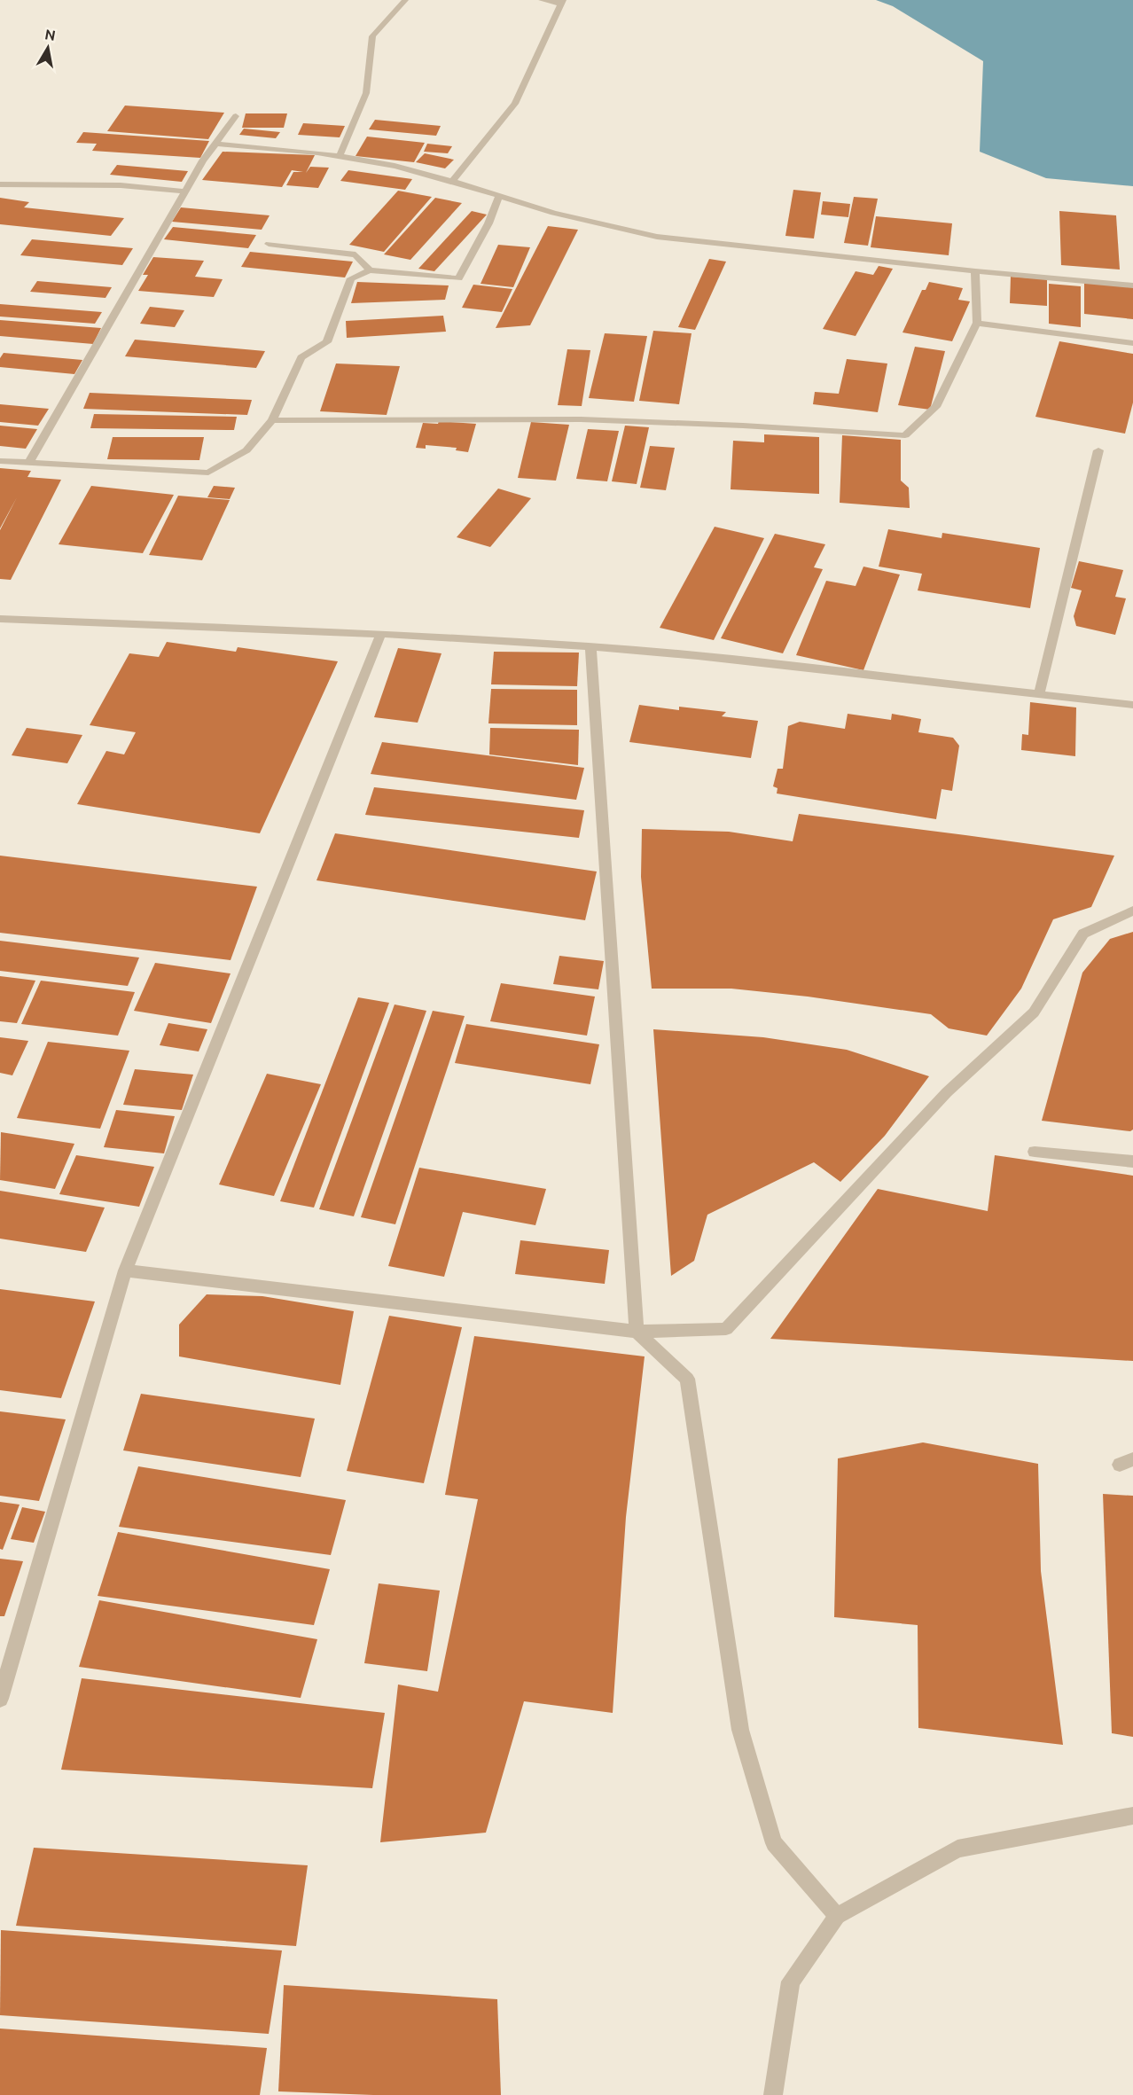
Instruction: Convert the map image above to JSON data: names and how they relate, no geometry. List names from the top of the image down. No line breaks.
{"north":"top"}
